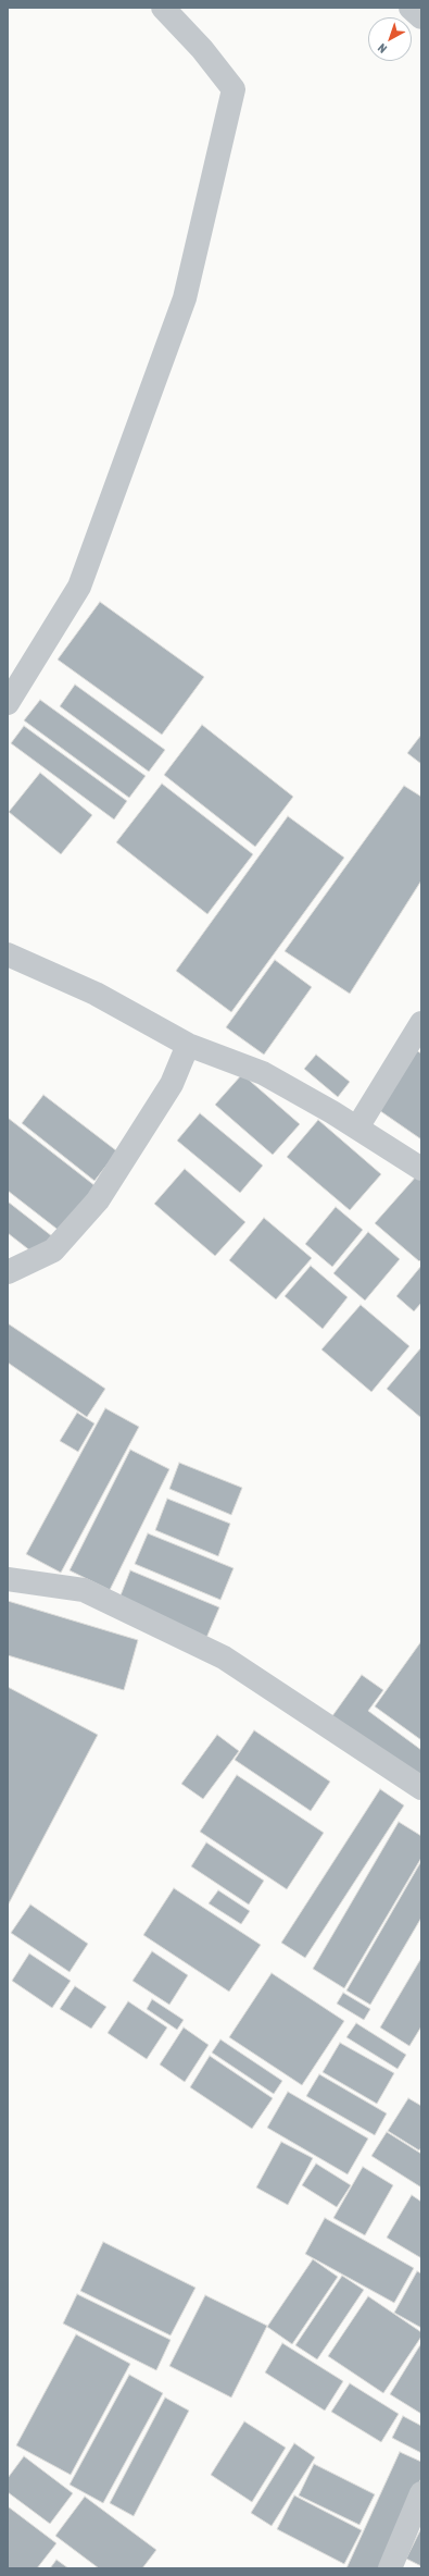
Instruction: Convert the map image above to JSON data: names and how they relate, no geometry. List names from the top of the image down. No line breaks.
{"north":"bottom left"}
